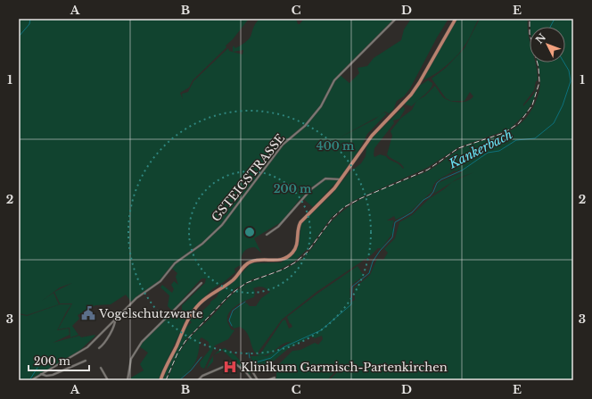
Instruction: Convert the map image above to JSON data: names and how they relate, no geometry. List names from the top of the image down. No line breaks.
{"streets":{"street":["GSTEIGSTRASSE"]},"water":["Kankerbach"],"places":{"public building":["Vogelschutzwarte"],"hospital":["Klinikum Garmisch-Partenkirchen"]},"scale_bar":"200 m","north":"top left","grid":{"columns":["A","B","C","D","E"],"rows":["1","2","3"]},"rings":["400 m","200 m"]}
